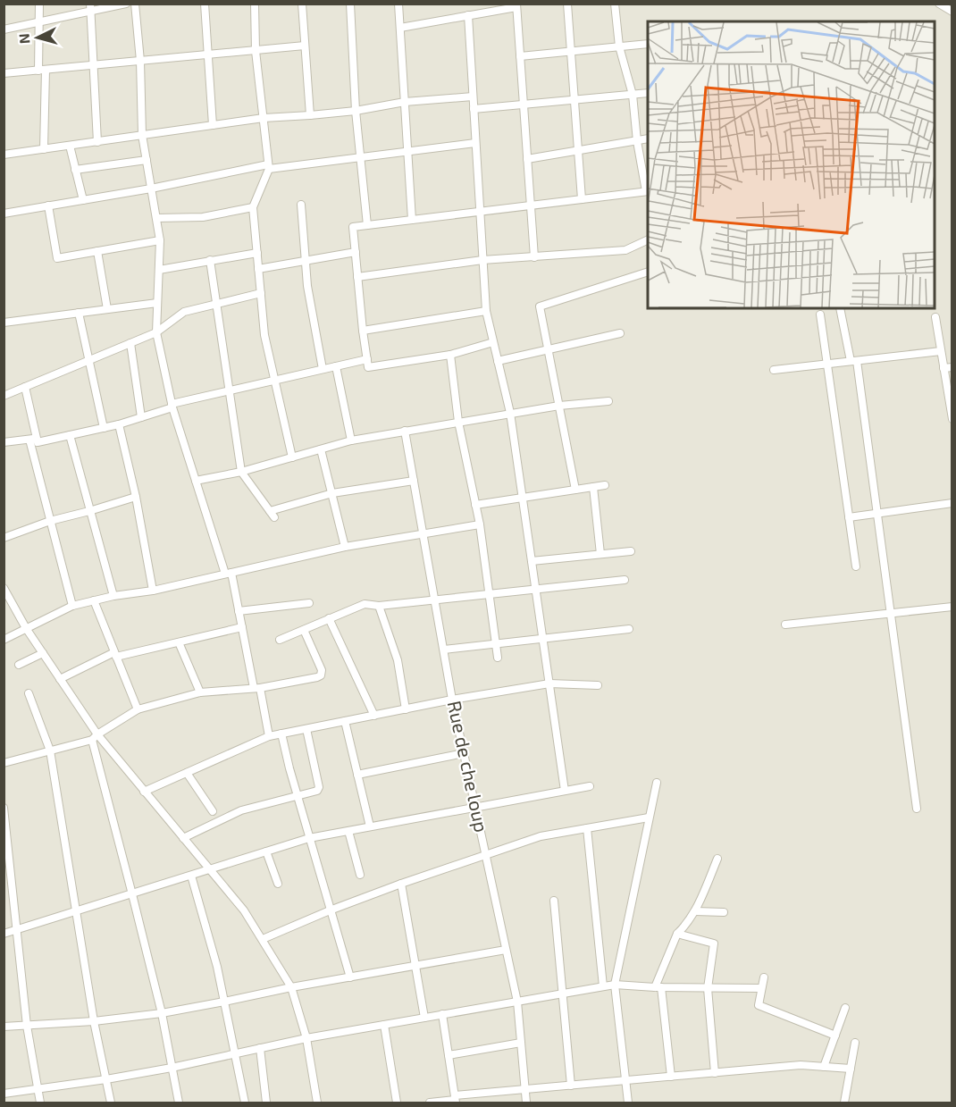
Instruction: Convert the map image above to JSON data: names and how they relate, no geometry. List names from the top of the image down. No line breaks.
{"streets":{"street":["Rue de che loup"]},"north":"left"}
